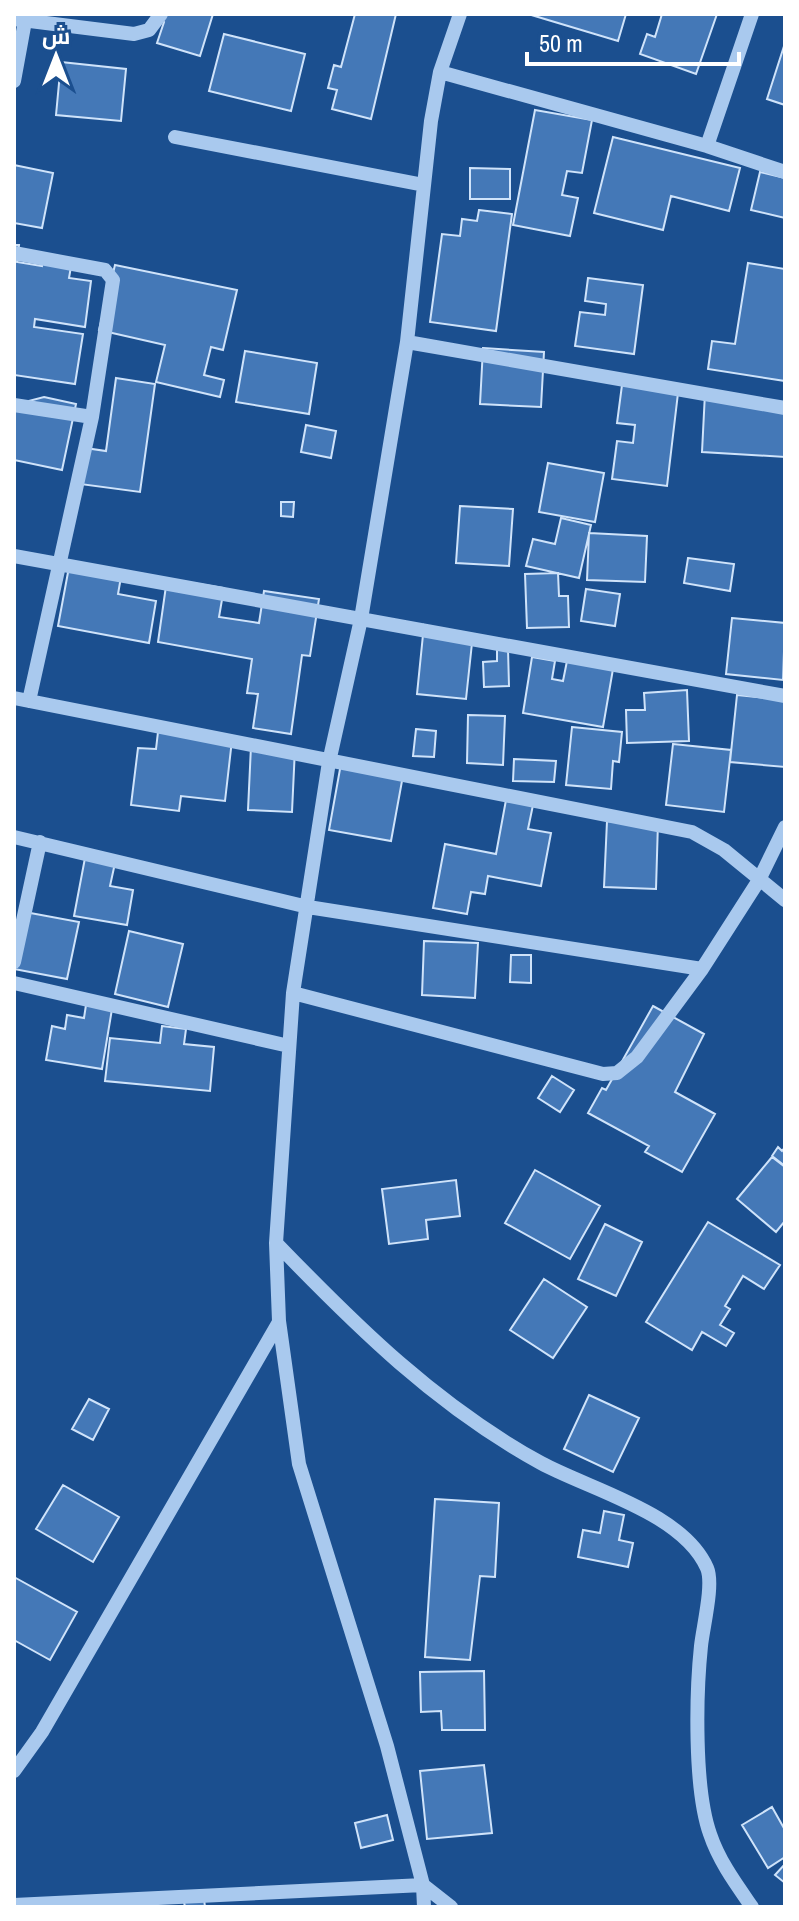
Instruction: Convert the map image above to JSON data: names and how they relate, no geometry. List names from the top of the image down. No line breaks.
{"scale_bar":"50 m","north":"top"}
